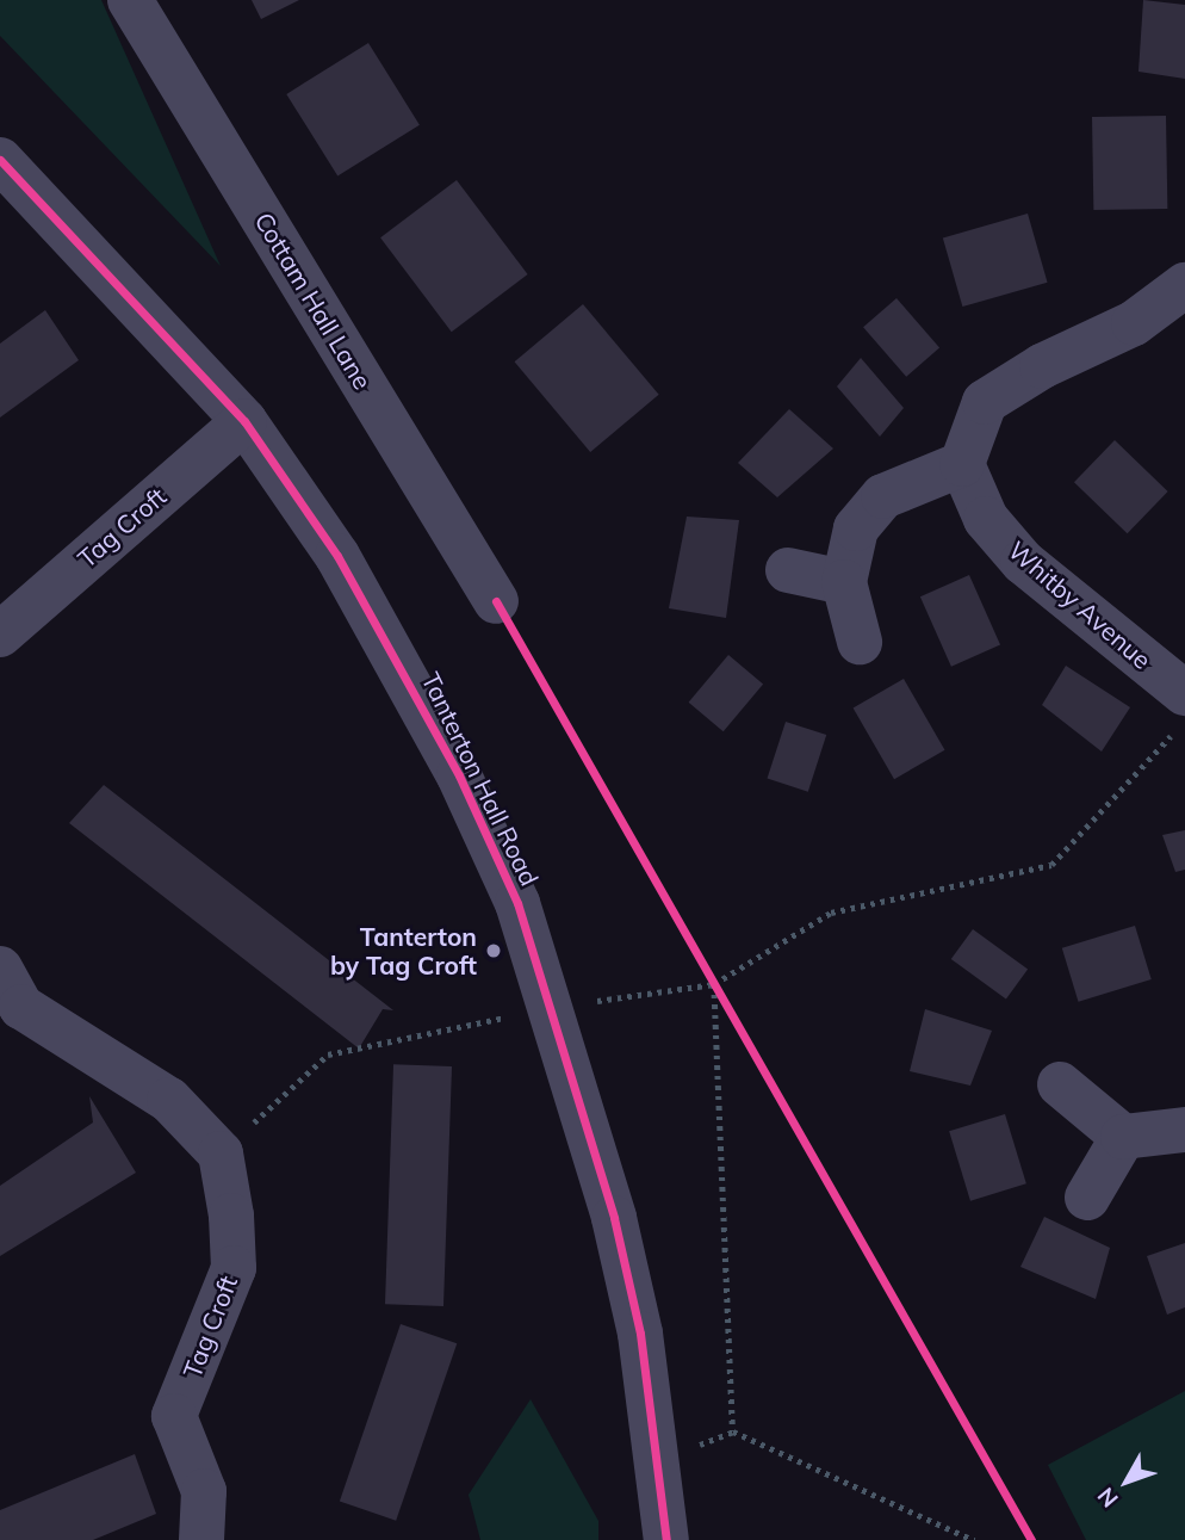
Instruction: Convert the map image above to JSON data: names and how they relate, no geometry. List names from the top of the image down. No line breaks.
{"streets":{"street":["Cottam Hall Lane","Tag Croft","Whitby Avenue","Tanterton Hall Road"]},"crossings":[["Tag Croft","Tanterton Hall Road"]],"places":["Tanterton by Tag Croft"],"north":"bottom left"}
